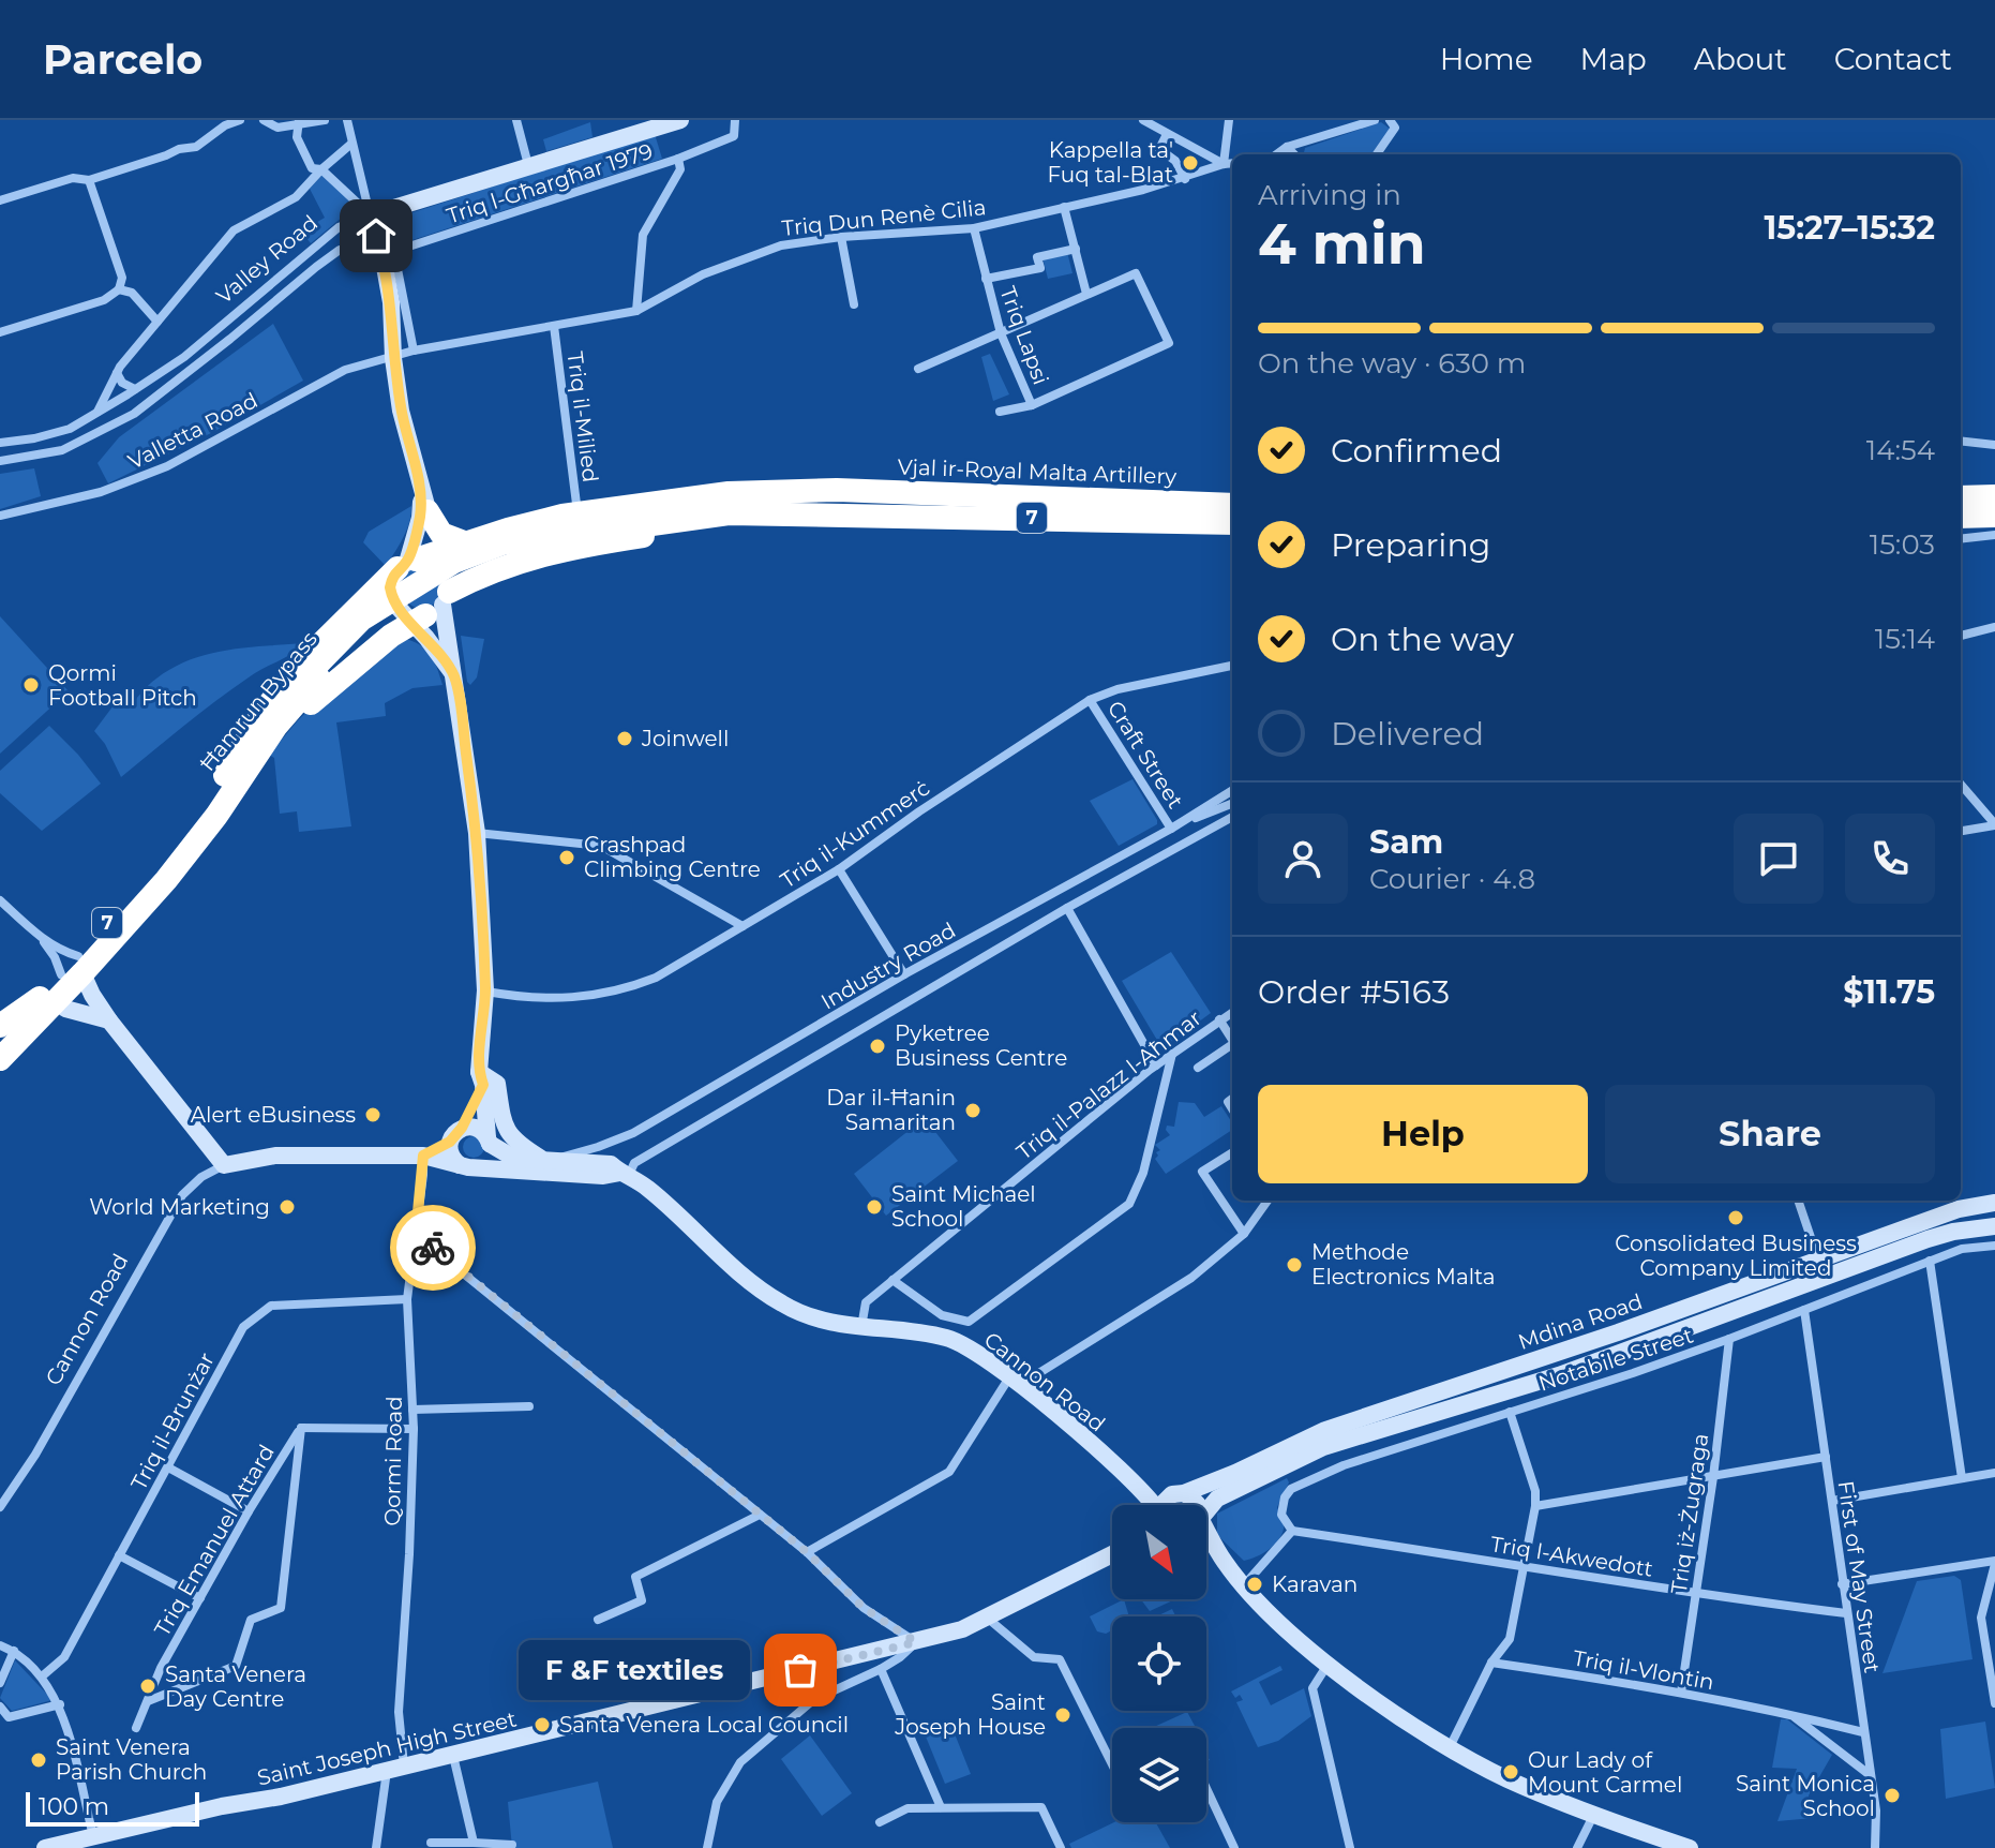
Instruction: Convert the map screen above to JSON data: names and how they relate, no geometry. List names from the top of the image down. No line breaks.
{"streets":{"highway":["Vjal ir-Royal Malta Artillery","7","Ħamrun Bypass"],"main road":["Valley Road","Cannon Road","Mdina Road","Saint Joseph High Street"],"street":["Triq l-Għargħar 1979","Triq Dun Renè Cilia","Triq Lapsi","Triq il-Milied","Valletta Road","Craft Street","Triq il-Kummerċ","Industry Road","Triq il-Palazz l-Aħmar","Notabile Street","Triq il-Brunżar","Qormi Road","Triq iż-Żugraga","Triq Emanuel Attard","Triq l-Akwedott","First of May Street","Triq il-Vlontin"]},"crossings":[["Triq Dun Renè Cilia","Triq Lapsi"],["Triq Dun Renè Cilia","Triq il-Milied"],["Triq Dun Renè Cilia","Valletta Road"],["Vjal ir-Royal Malta Artillery","Ħamrun Bypass"],["7","Ħamrun Bypass"],["Craft Street","Triq il-Kummerċ"],["Craft Street","Industry Road"],["Industry Road","Cannon Road"],["Triq il-Palazz l-Aħmar","Cannon Road"],["Cannon Road","Mdina Road"],["Cannon Road","Qormi Road"],["Notabile Street","Triq iż-Żugraga"],["Notabile Street","Triq l-Akwedott"],["Notabile Street","First of May Street"],["Triq il-Brunżar","Qormi Road"],["Qormi Road","Saint Joseph High Street"],["Triq iż-Żugraga","Triq l-Akwedott"],["Triq iż-Żugraga","Triq il-Vlontin"],["Triq l-Akwedott","First of May Street"],["First of May Street","Triq il-Vlontin"]],"places":["Kappella ta' Fuq tal-Blat","Qormi Football Pitch","Joinwell","Crashpad Climbing Centre","Pyketree Business Centre","Dar il-Ħanin Samaritan","Alert eBusiness","World Marketing","Saint Michael School","Consolidated Business Company Limited","Methode Electronics Malta","Karavan","F &F textiles","Santa Venera Day Centre","Saint Joseph House","Santa Venera Local Council","Saint Venera Parish Church","Our Lady of Mount Carmel","Saint Monica School"],"scale_bar":"100 m","north":"bottom right","page":{"header":"Parcelo","nav":["Home","Map","About","Contact"],"heading":["4 min","Arriving in","15:27–15:32"],"panel":["Sam","Courier · 4.8","Order #5163","$11.75"],"bar":"On the way · 630 m","list":[["Confirmed","14:54"],["Preparing","15:03"],["On the way","15:14"],"Delivered"],"buttons":["Help","Share"],"bubble":"F &F textiles","scale":"100 m"}}
